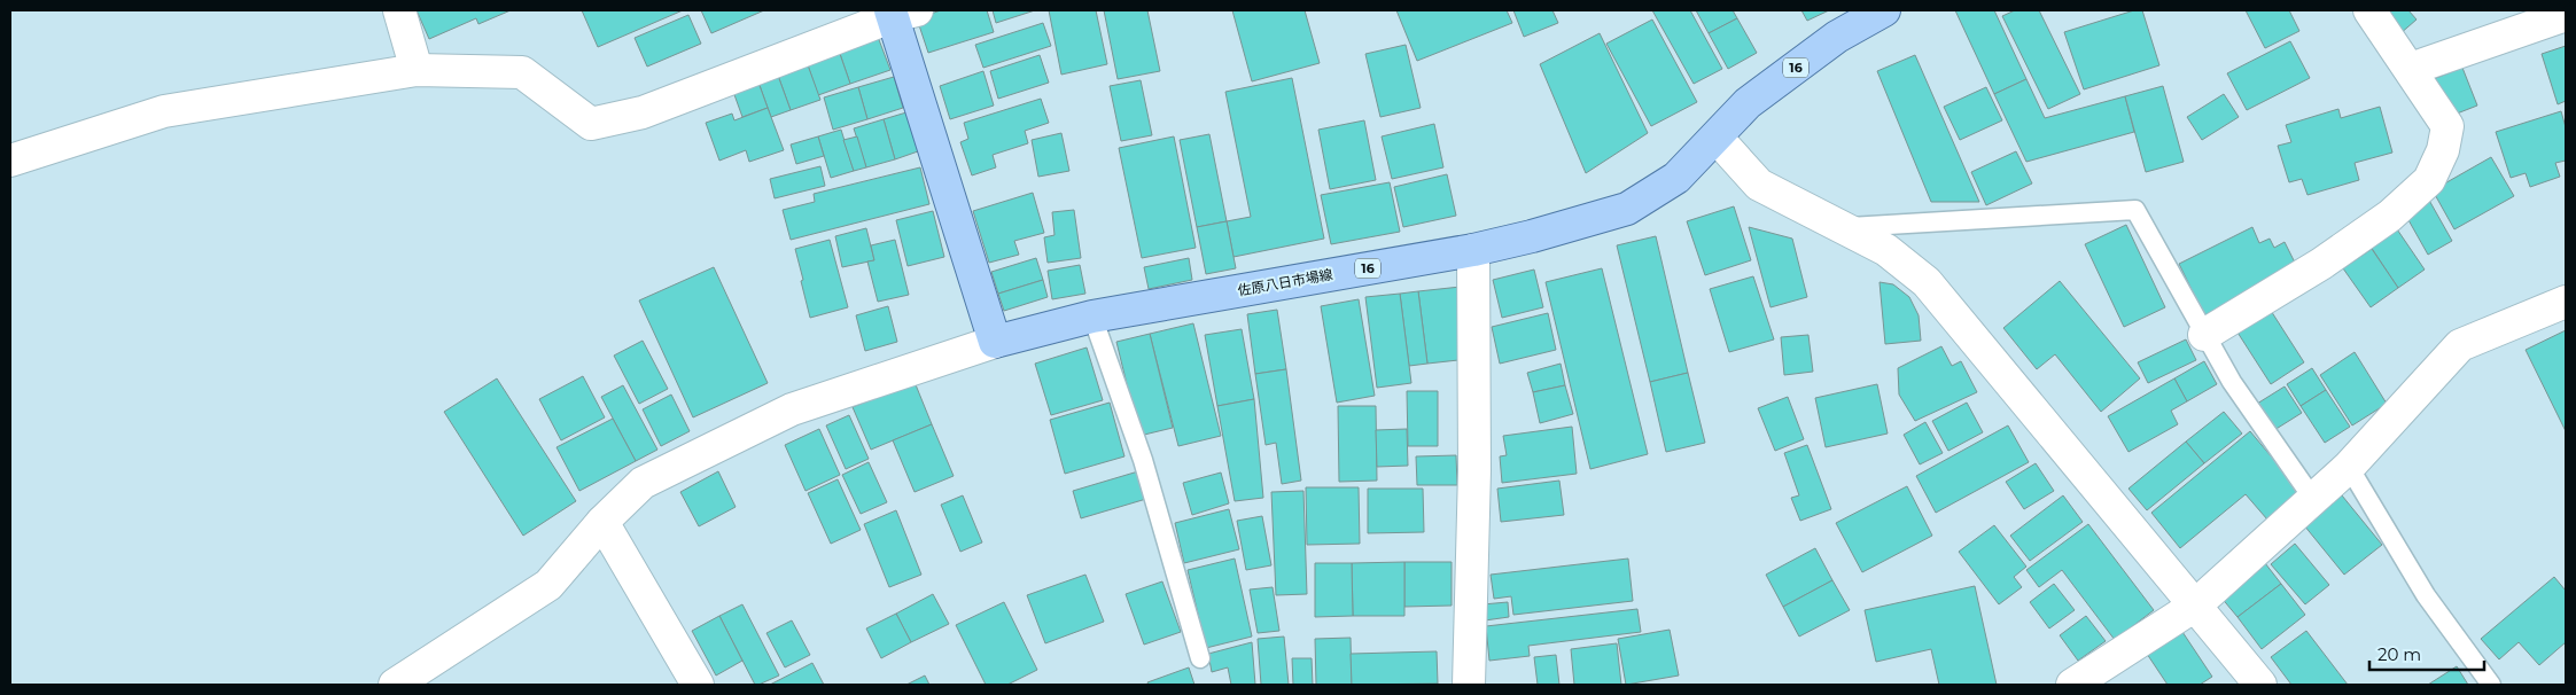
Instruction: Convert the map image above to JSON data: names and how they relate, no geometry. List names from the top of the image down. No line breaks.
{"streets":{"main road":["16","佐原八日市場線"]},"scale_bar":"20 m"}
